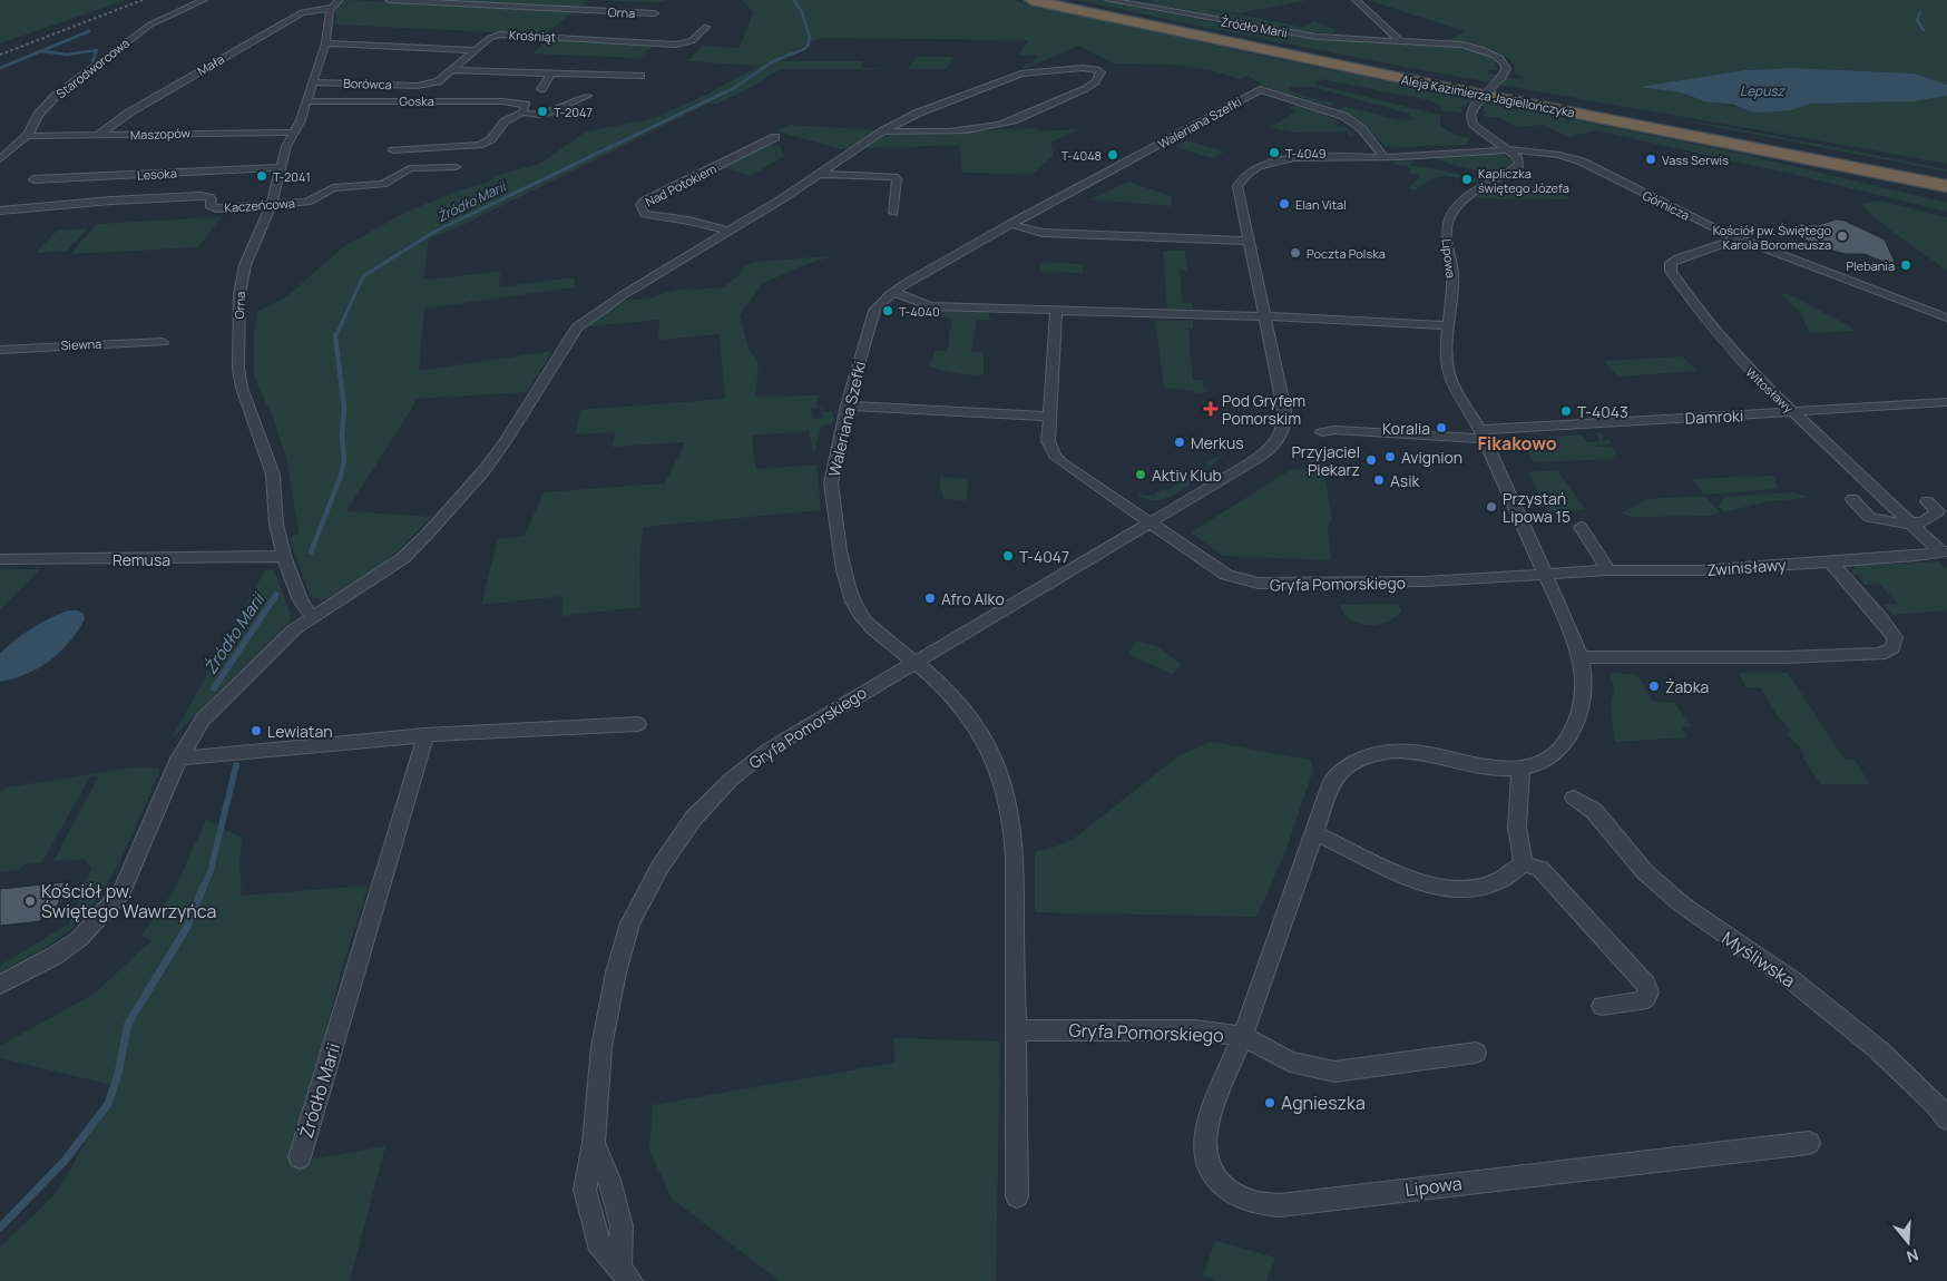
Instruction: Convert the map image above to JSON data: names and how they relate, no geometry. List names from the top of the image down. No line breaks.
{"streets":{"highway":["Aleja Kazimierza Jagiellończyka"],"street":["Orna","Źródło Marii","Krośniąt","Mała","Starodworcowa","Borówca","Goska","Waleriana Szefki","Maszopów","Lesoka","Nad Potokiem","Kaczeńcowa","Górnicza","Lipowa","Siewna","Witosławy","Damroki","Remusa","Zwinisławy","Gryfa Pomorskiego","Myśliwska"]},"crossings":[["Orna","Mała"],["Orna","Borówca"],["Orna","Goska"],["Orna","Maszopów"],["Orna","Lesoka"],["Orna","Kaczeńcowa"],["Orna","Remusa"],["Krośniąt","Borówca"],["Mała","Maszopów"],["Starodworcowa","Maszopów"],["Waleriana Szefki","Gryfa Pomorskiego"],["Górnicza","Lipowa"],["Górnicza","Witosławy"],["Górnicza","Gryfa Pomorskiego"],["Lipowa","Damroki"],["Lipowa","Zwinisławy"],["Lipowa","Gryfa Pomorskiego"],["Witosławy","Damroki"],["Witosławy","Zwinisławy"],["Zwinisławy","Gryfa Pomorskiego"]],"districts":["Fikakowo"],"water":["Lepusz","Źródło Marii"],"places":{"other":["T-2047","T-4049","T-4048","Vass Serwis","T-2041","Kapliczka świętego Józefa","Elan Vital","Kościół pw. Świętego Karola Boromeusza","Poczta Polska","Plebania","T-4040","T-4043","Koralia","Merkus","Avignion","Przyjaciel Piekarz","Aktiv Klub","Asik","Przystań Lipowa 15","T-4047","Afro Alko","Żabka","Lewiatan","Kościół pw. Świętego Wawrzyńca","Agnieszka"],"health":["Pod Gryfem Pomorskim"]},"north":"bottom"}
